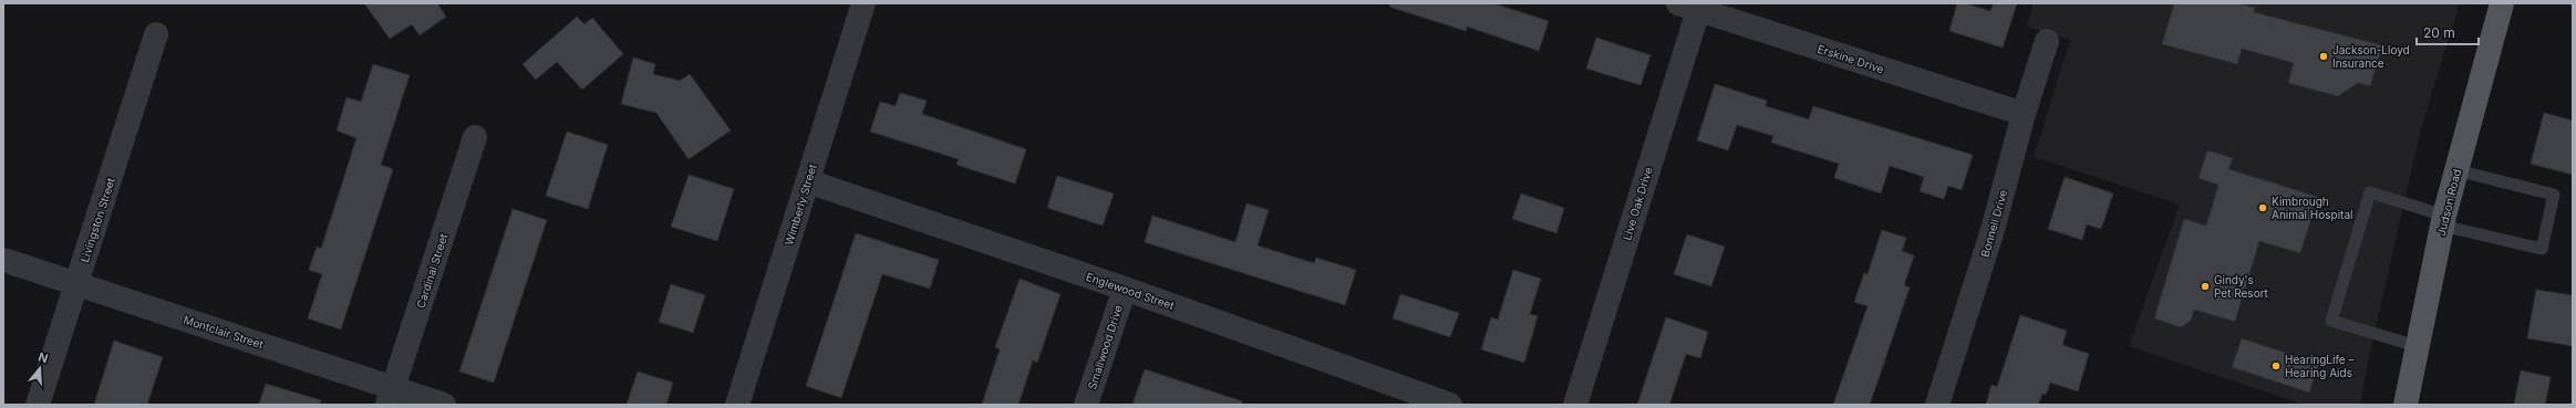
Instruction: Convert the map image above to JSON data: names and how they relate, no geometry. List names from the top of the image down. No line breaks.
{"streets":{"main road":["Judson Road"],"street":["Erskine Drive","Live Oak Drive","Wimberly Street","Livingston Street","Bonnell Drive","Cardinal Street","Englewood Street","Montclair Street","Smallwood Drive"]},"crossings":[["Erskine Drive","Live Oak Drive"],["Erskine Drive","Bonnell Drive"],["Wimberly Street","Englewood Street"],["Livingston Street","Montclair Street"],["Cardinal Street","Montclair Street"],["Englewood Street","Smallwood Drive"]],"places":["Jackson-Lloyd Insurance","Kimbrough Animal Hospital","Gindy's Pet Resort","HearingLife – Hearing Aids"],"scale_bar":"20 m","north":"top"}
